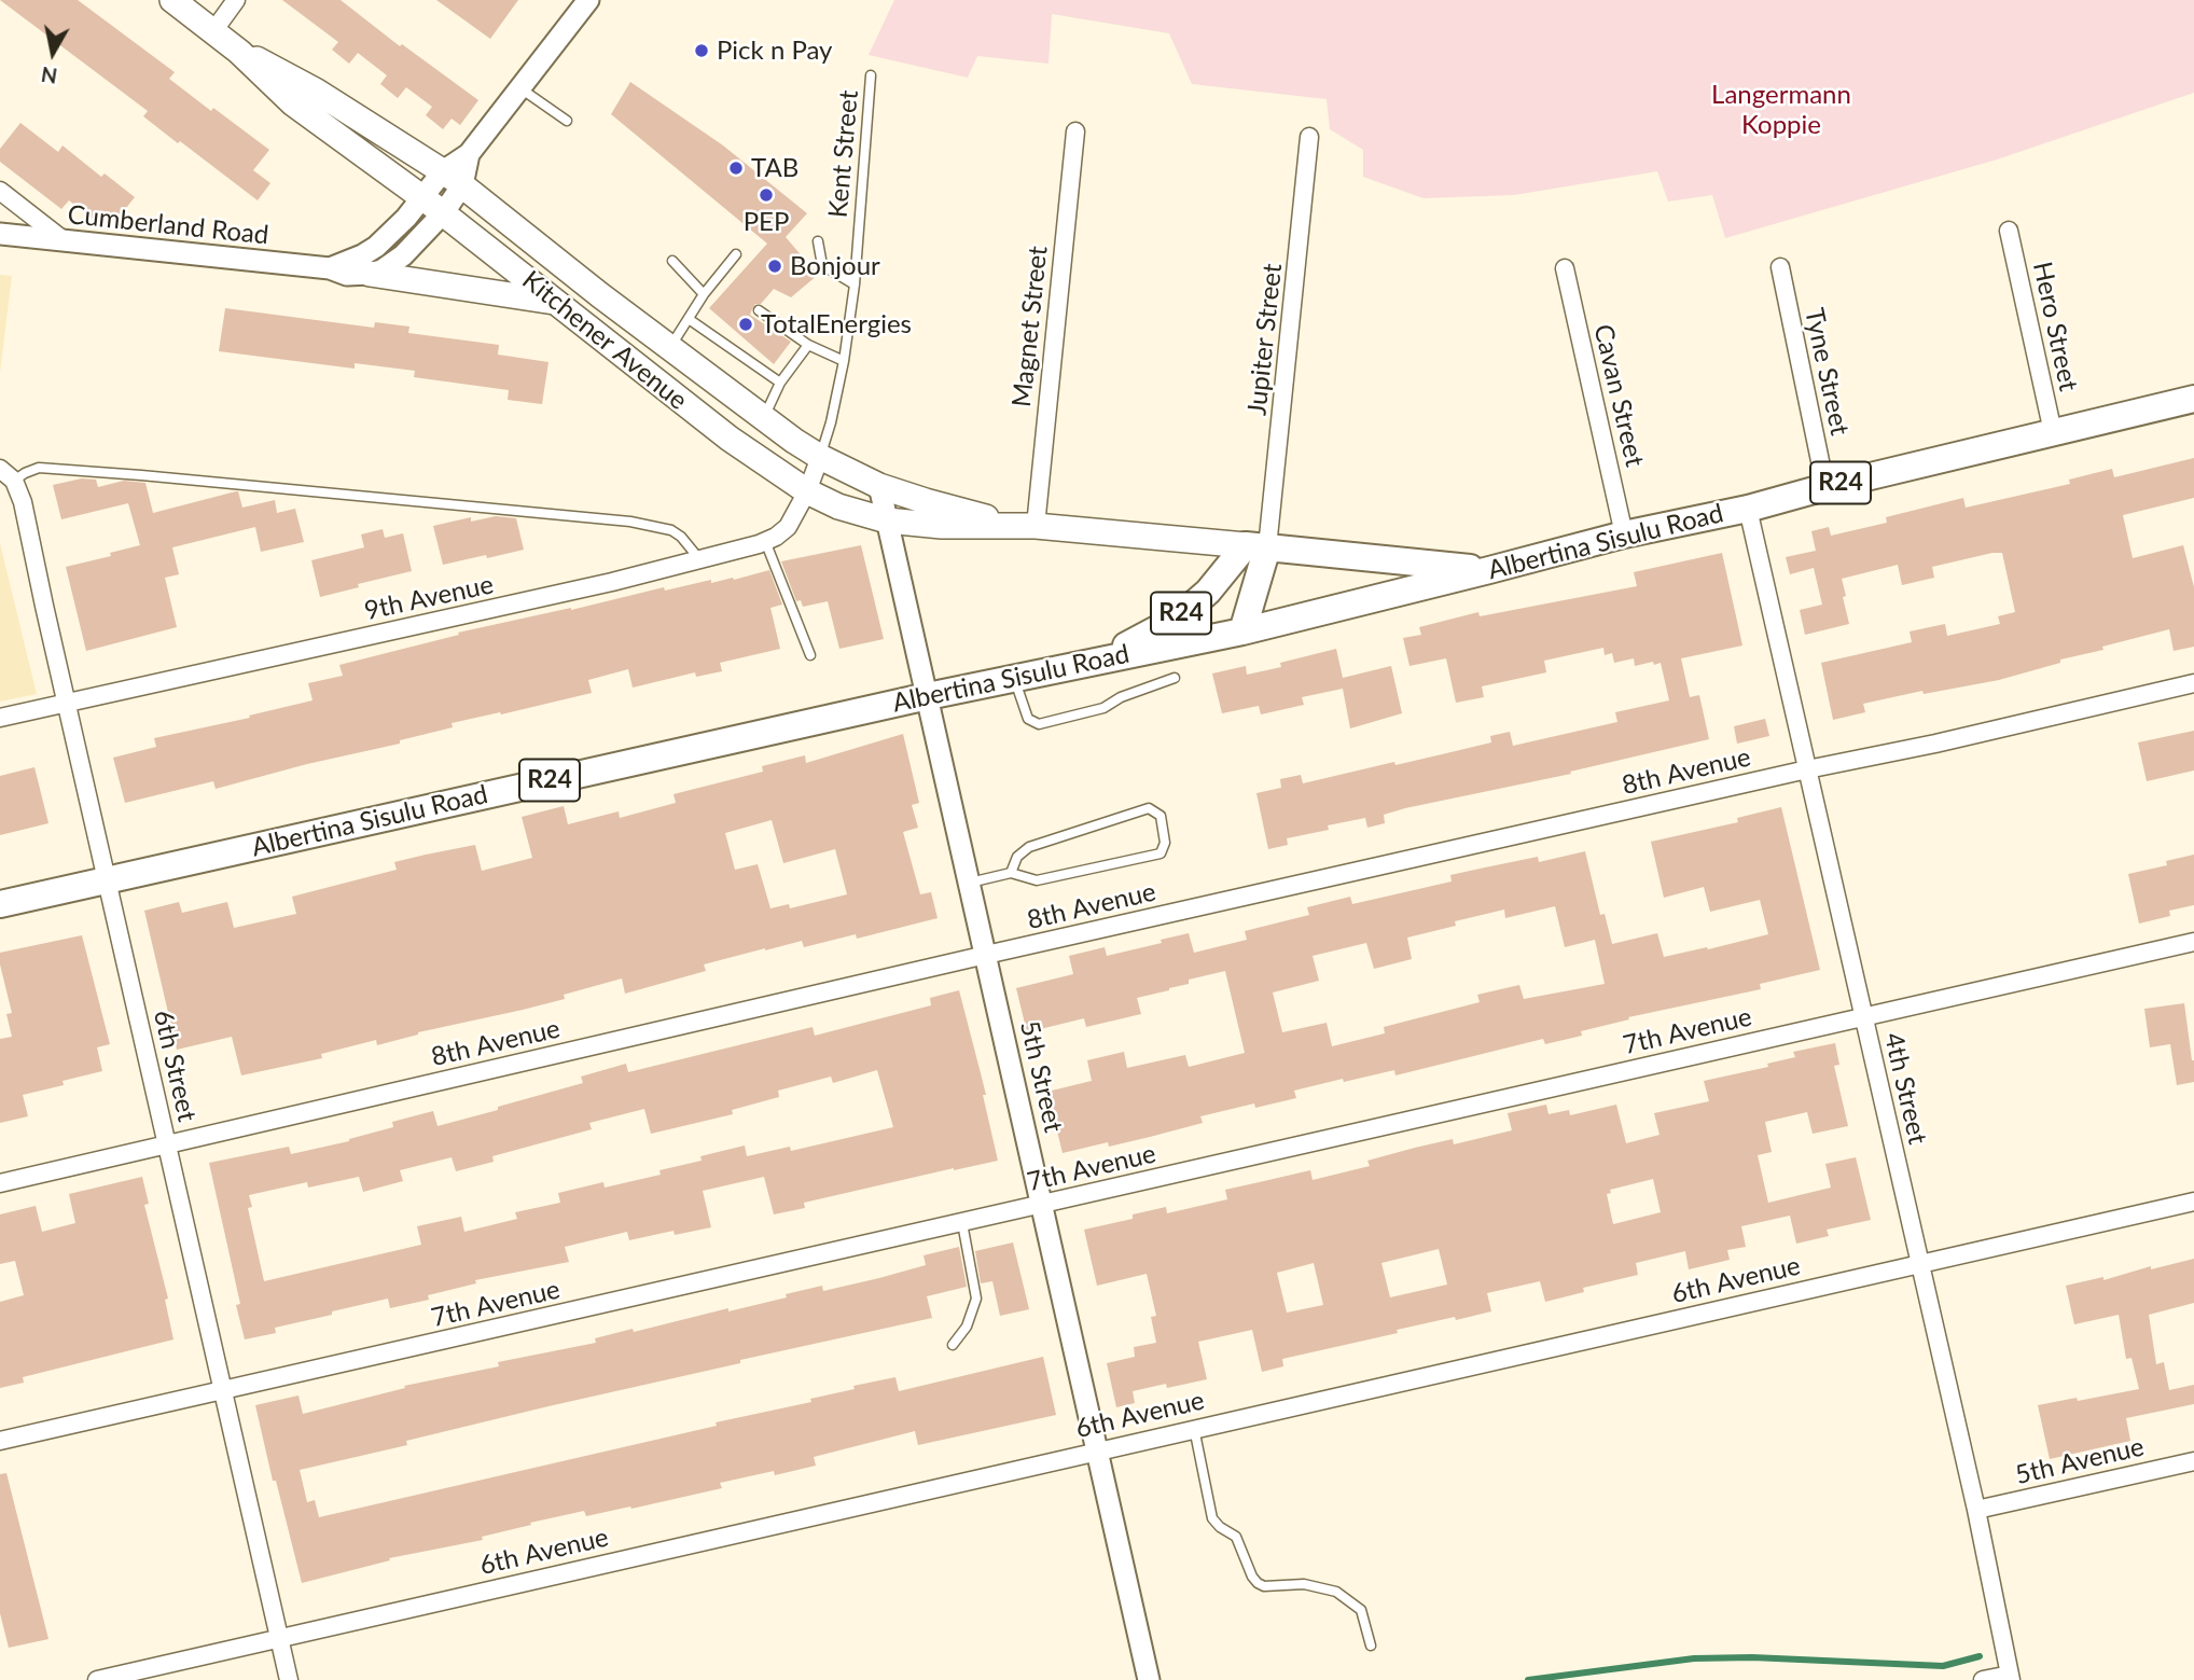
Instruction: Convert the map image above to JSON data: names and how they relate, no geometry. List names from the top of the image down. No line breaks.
{"streets":{"main road":["Kitchener Avenue","R24","Albertina Sisulu Road"],"street":["Cumberland Road","Magnet Street","Hero Street","Jupiter Street","Tyne Street","Cavan Street","9th Avenue","8th Avenue","7th Avenue","6th Street","5th Street","4th Street","6th Avenue","5th Avenue"],"lane":["Kent Street"]},"crossings":[["Kent Street","Kitchener Avenue"],["Kent Street","9th Avenue"],["Cumberland Road","Kitchener Avenue"],["Magnet Street","Kitchener Avenue"],["Hero Street","Albertina Sisulu Road"],["Jupiter Street","Kitchener Avenue"],["Jupiter Street","R24"],["Kitchener Avenue","R24"],["Kitchener Avenue","Albertina Sisulu Road"],["Kitchener Avenue","9th Avenue"],["Kitchener Avenue","5th Street"],["Tyne Street","Albertina Sisulu Road"],["Cavan Street","Albertina Sisulu Road"],["R24","Albertina Sisulu Road"],["Albertina Sisulu Road","6th Street"],["Albertina Sisulu Road","5th Street"],["Albertina Sisulu Road","4th Street"],["9th Avenue","6th Street"],["8th Avenue","6th Street"],["8th Avenue","5th Street"],["8th Avenue","4th Street"],["7th Avenue","6th Street"],["7th Avenue","5th Street"],["7th Avenue","4th Street"],["6th Street","6th Avenue"],["5th Street","6th Avenue"],["4th Street","6th Avenue"],["4th Street","5th Avenue"]],"parks":["Langermann Koppie"],"places":["Pick n Pay","TAB","PEP","Bonjour","TotalEnergies"],"north":"bottom"}
